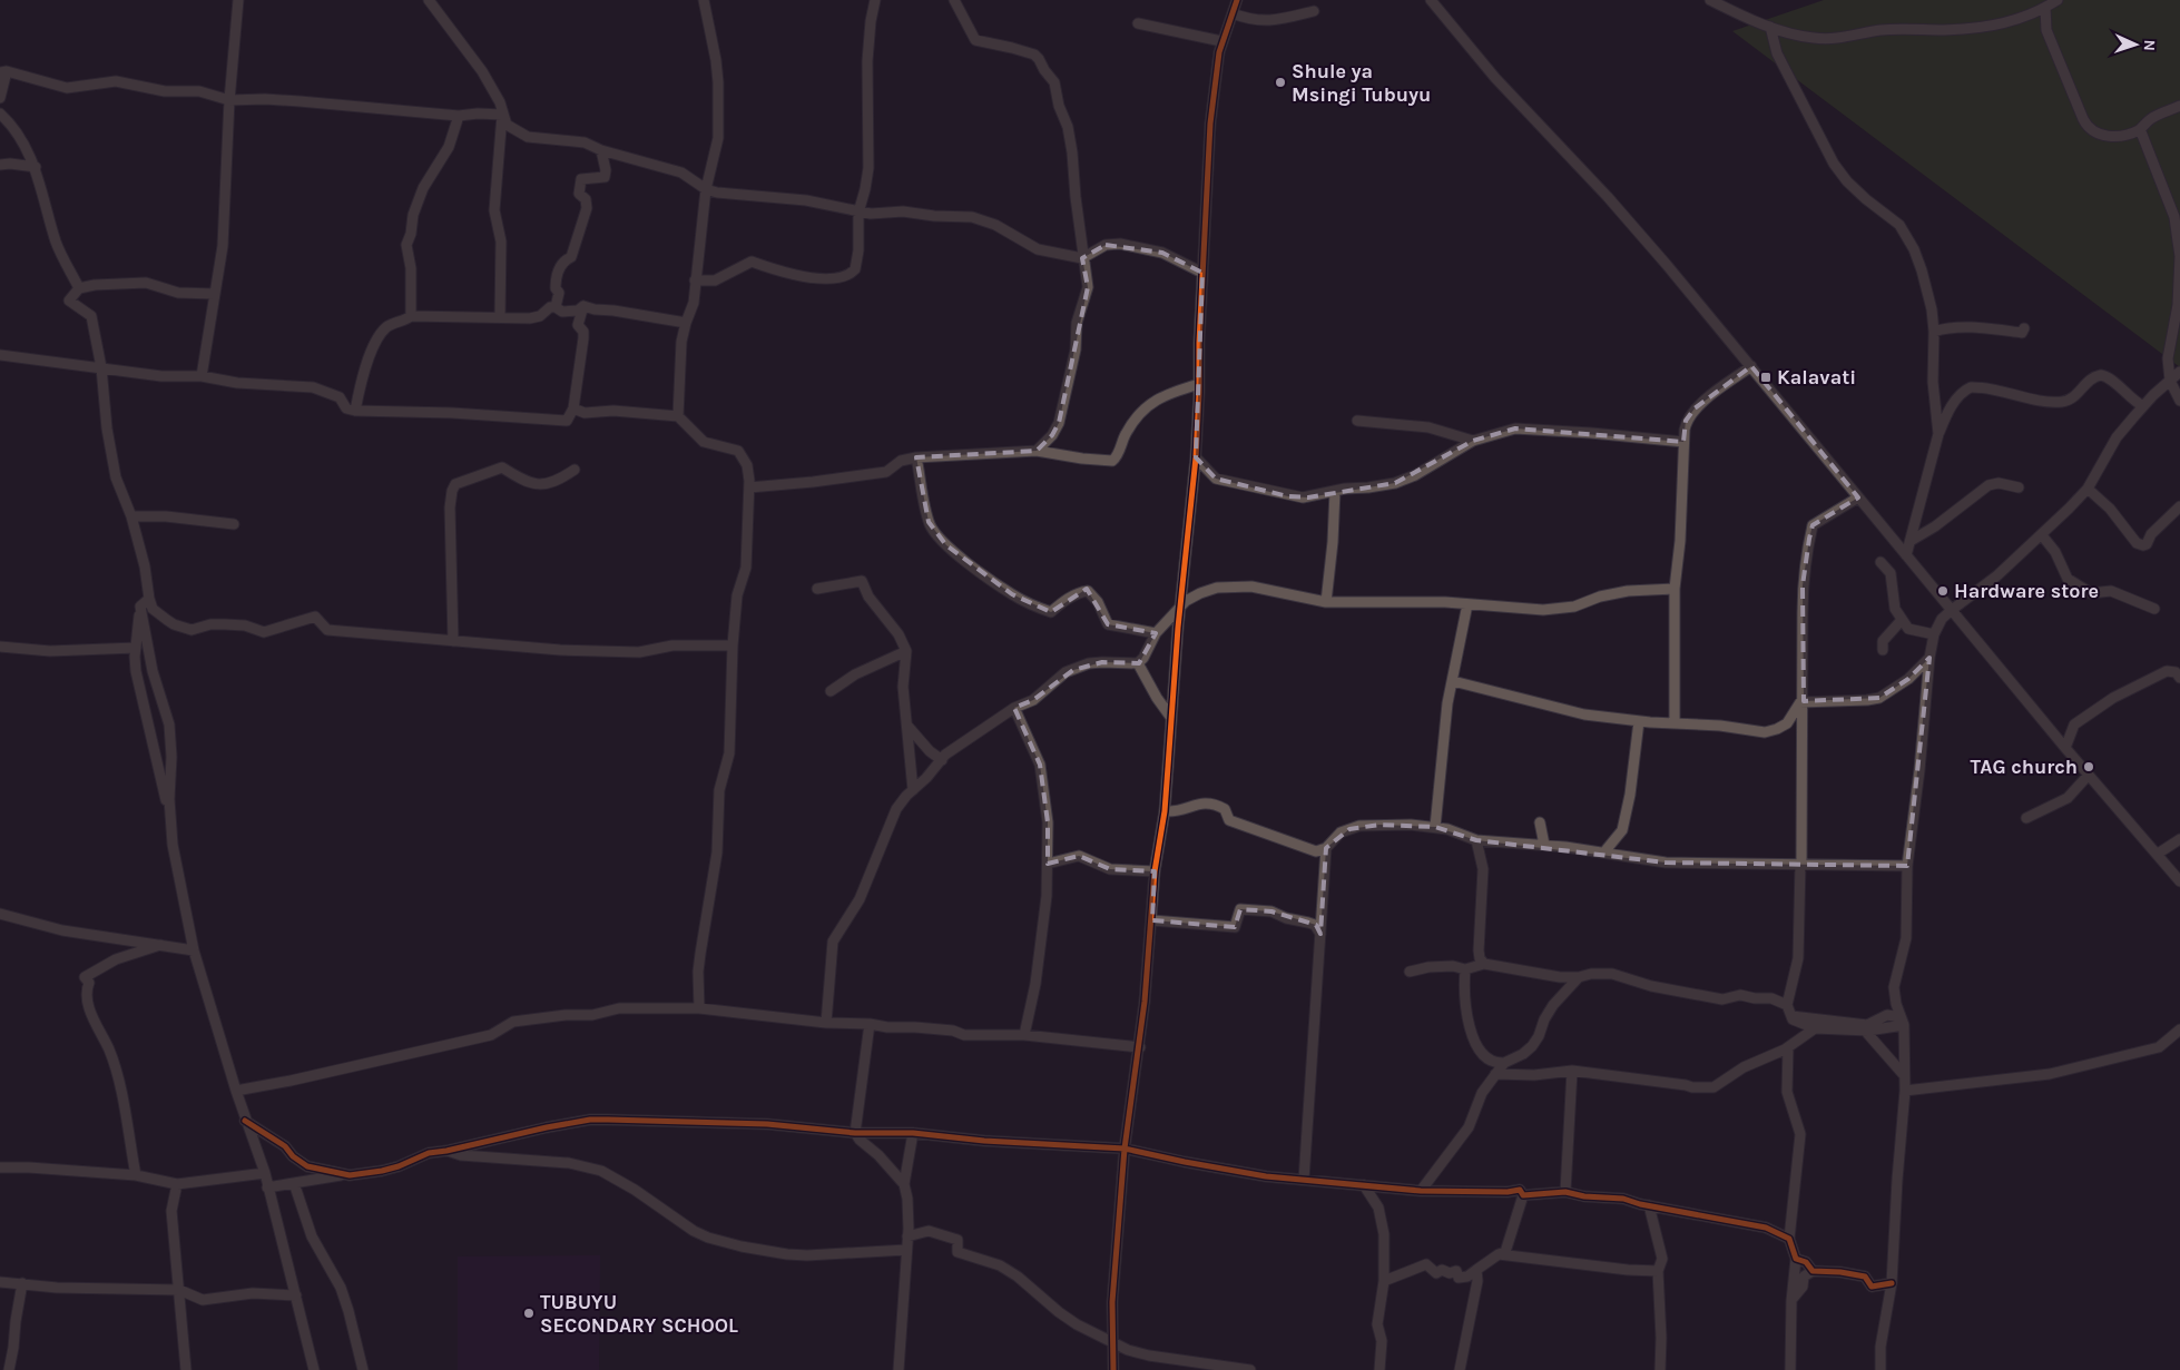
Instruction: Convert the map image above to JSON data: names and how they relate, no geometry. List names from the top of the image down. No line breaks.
{"places":{"other":["Shule ya Msingi Tubuyu","Hardware store","TAG church","TUBUYU SECONDARY SCHOOL"],"transit":["Kalavati"]},"north":"right"}
